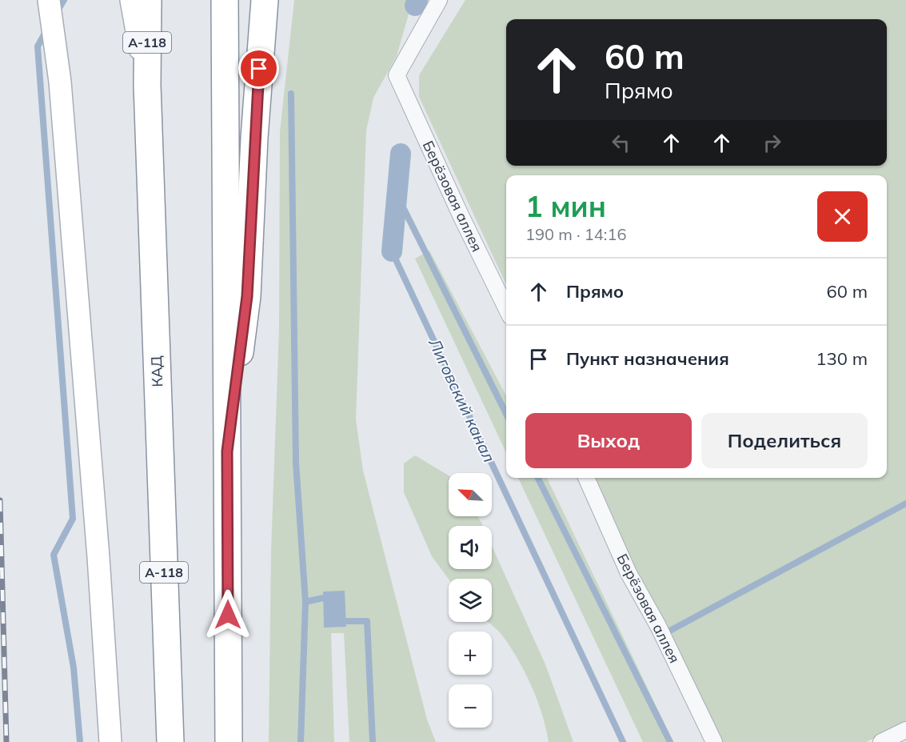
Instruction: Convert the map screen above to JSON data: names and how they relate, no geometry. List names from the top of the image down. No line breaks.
{"streets":{"highway":["А-118","КАД"],"street":["Берёзовая аллея"]},"water":["Лиговский канал"],"north":"top left","page":{"turn":["60 m","Прямо"],"heading":["1 мин","190 m · 14:16"],"list":[{"name":"Прямо","value":"60 m"},{"name":"Пункт назначения","value":"130 m"}],"buttons":["Выход","Поделиться"],"map_buttons":["+","−"]}}
